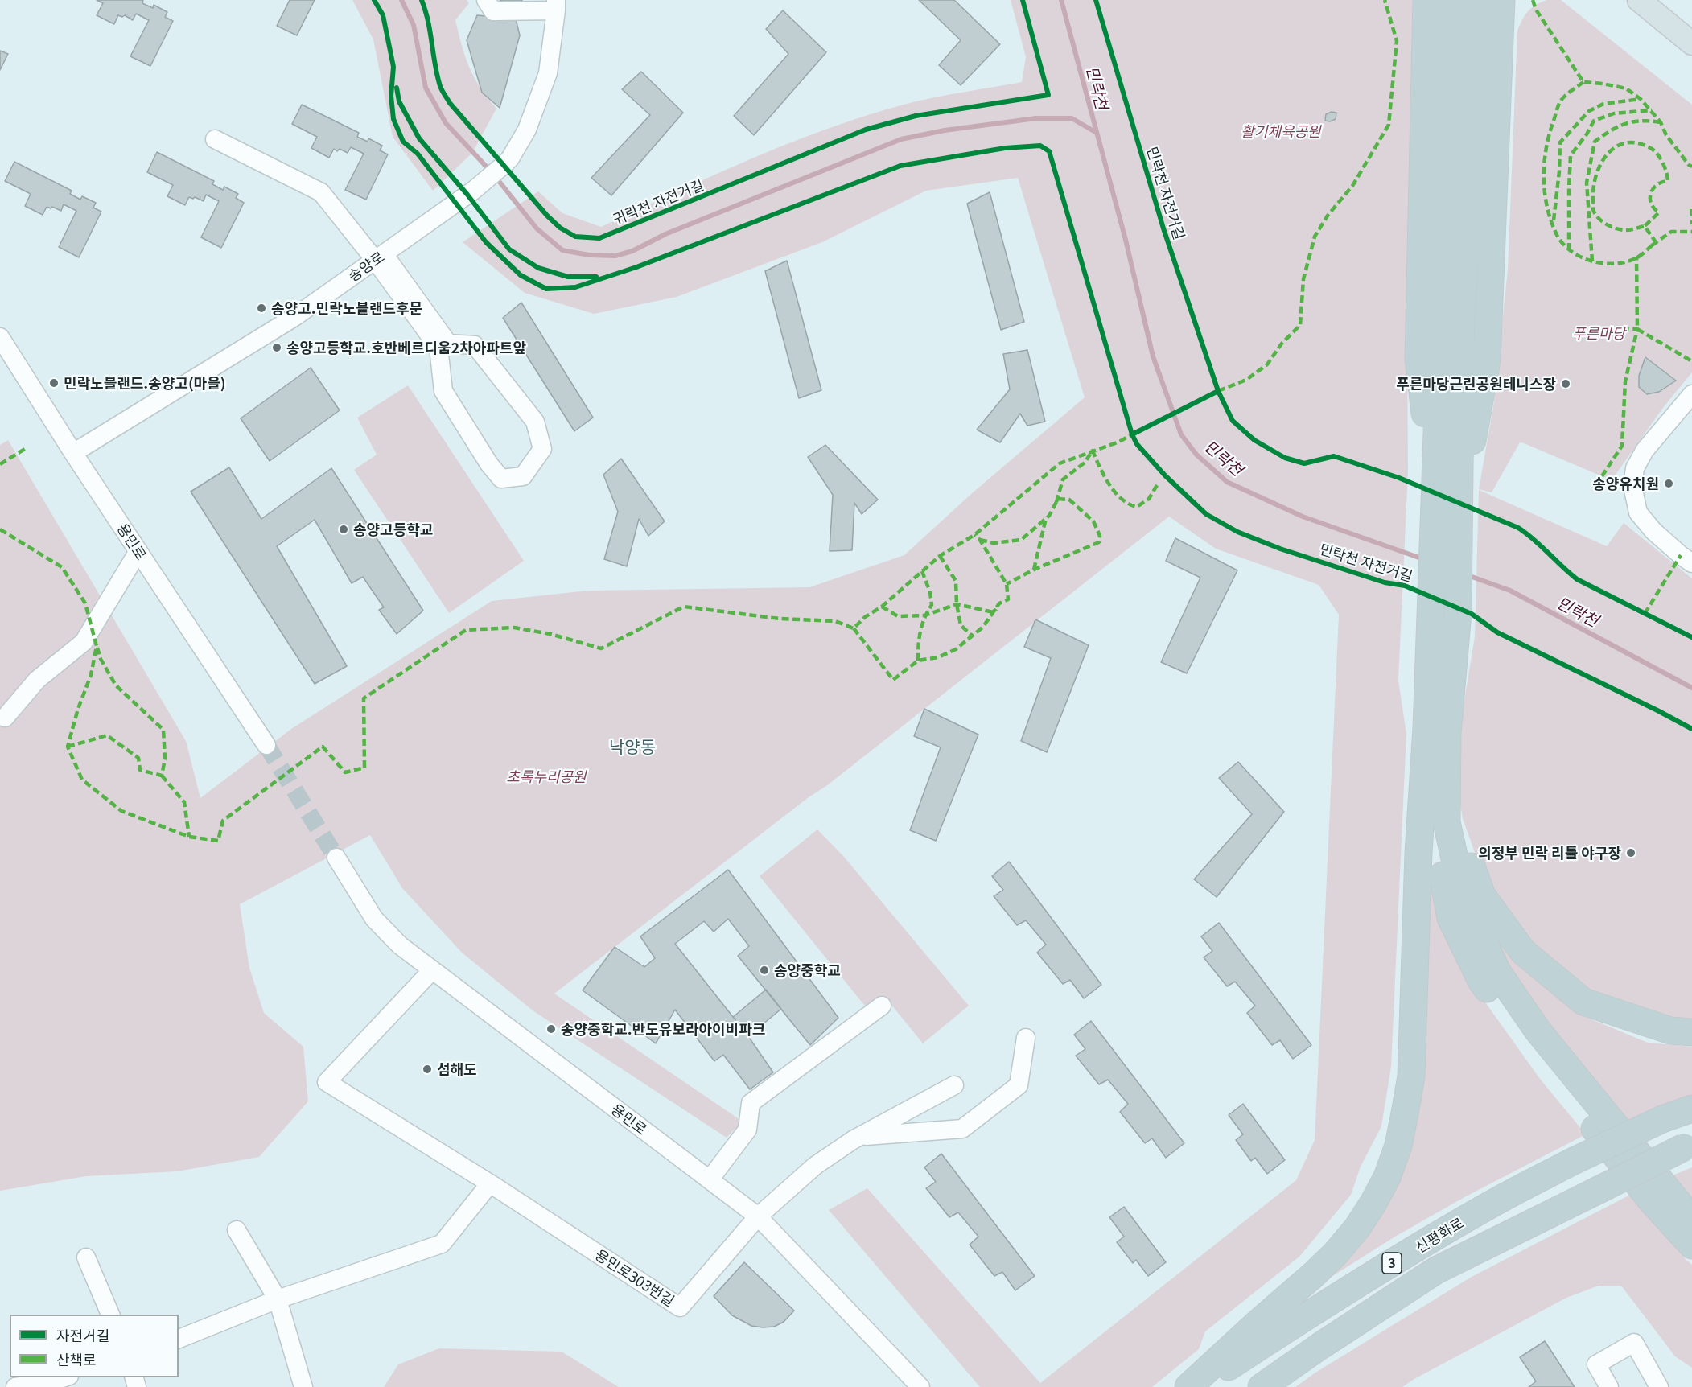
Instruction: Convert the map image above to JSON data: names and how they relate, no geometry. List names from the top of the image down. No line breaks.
{"streets":{"highway":["신평화로","3"],"street":["송양로","용민로","용민로303번길"],"cycle path":["민락천 자전거길","귀락천 자전거길"]},"crossings":[["송양로","용민로"],["용민로","용민로303번길"]],"districts":["낙양동"],"water":["민락천"],"parks":["활기체육공원","푸른마당","초록누리공원"],"places":["송양고.민락노블랜드후문","송양고등학교.호반베르디움2차아파트앞","민락노블랜드.송양고(마을)","푸른마당근린공원테니스장","송양유치원","송양고등학교","의정부 민락 리틀 야구장","송양중학교","송양중학교.반도유보라아이비파크","섬해도"],"legend":["자전거길","산책로"]}
